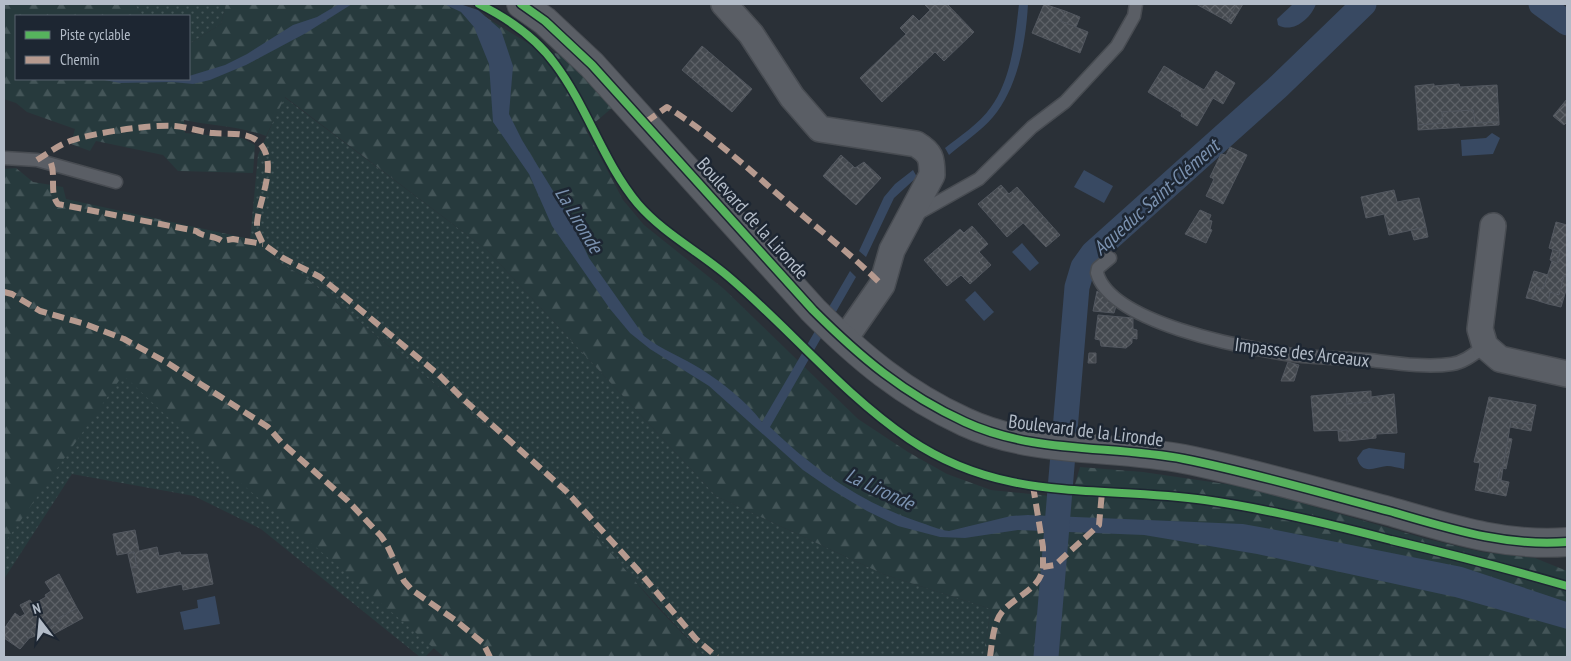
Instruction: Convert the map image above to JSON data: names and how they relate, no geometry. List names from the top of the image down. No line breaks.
{"streets":{"street":["Boulevard de la Lironde"],"lane":["Impasse des Arceaux"]},"water":["Aqueduc Saint-Clément","La Lironde"],"legend":["Piste cyclable","Chemin"],"north":"top"}
